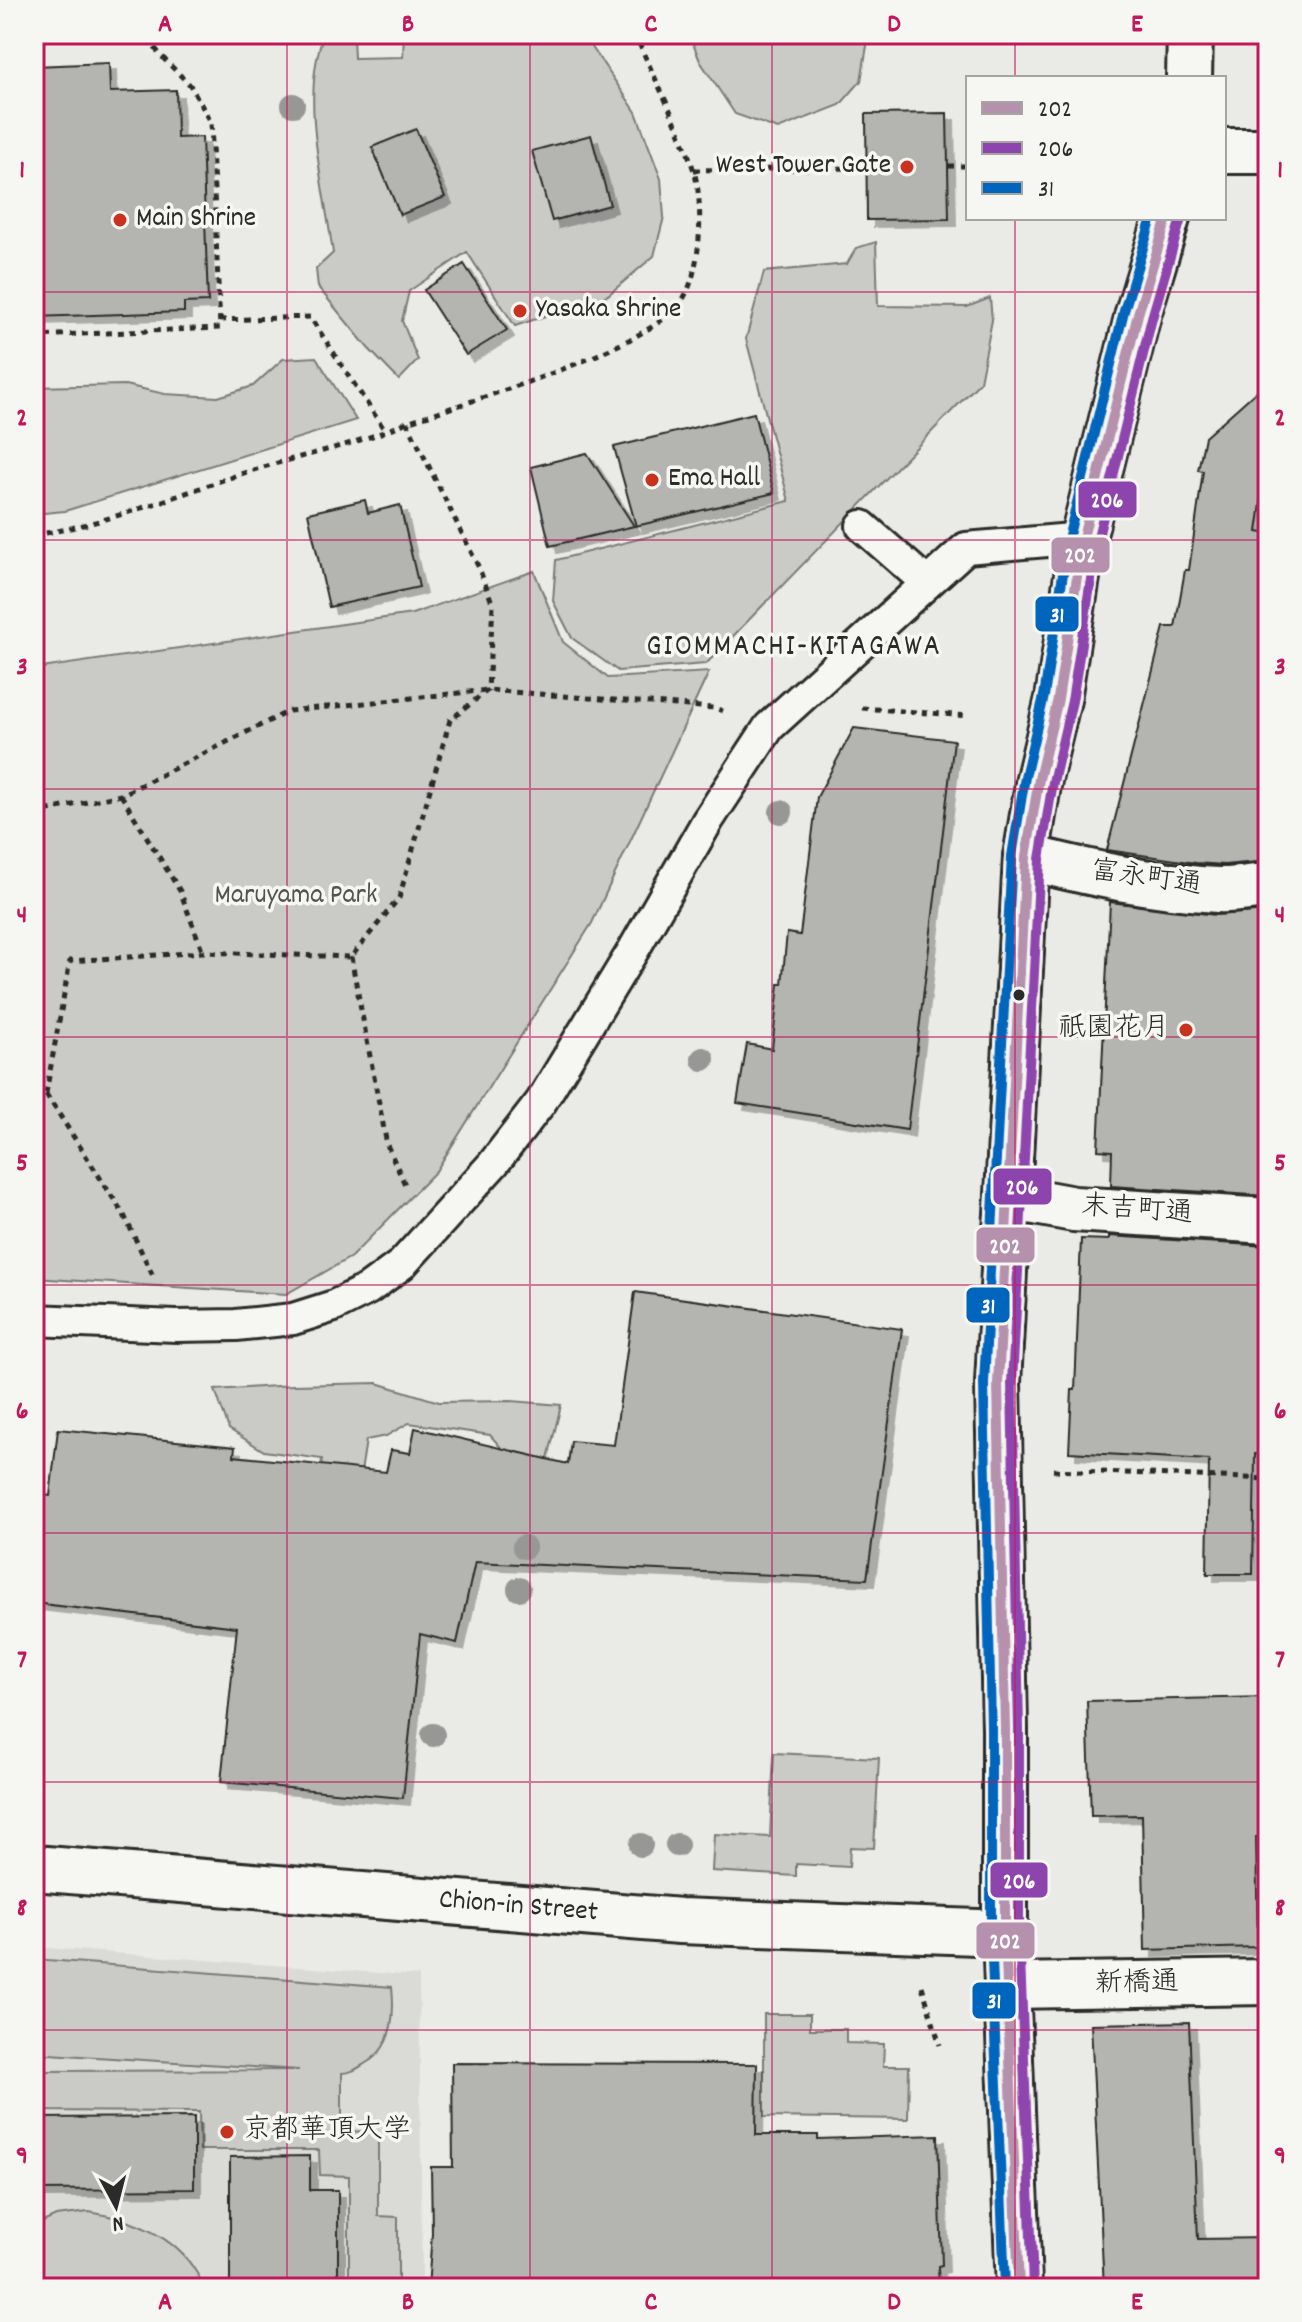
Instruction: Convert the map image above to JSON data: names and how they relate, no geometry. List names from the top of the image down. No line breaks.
{"streets":{"main road":["富永町通","末吉町通","Chion-in Street","新橋通"]},"districts":["GIOMMACHI-KITAGAWA"],"parks":["Maruyama Park"],"places":["West Tower Gate","Main Shrine","Yasaka Shrine","Ema Hall","祇園花月","京都華頂大学"],"lines":["transit line 202","transit line 31","transit line 206"],"legend":["202","206","31"],"north":"bottom","grid":{"columns":["A","B","C","D","E"],"rows":["1","2","3","4","5","6","7","8","9"]}}
